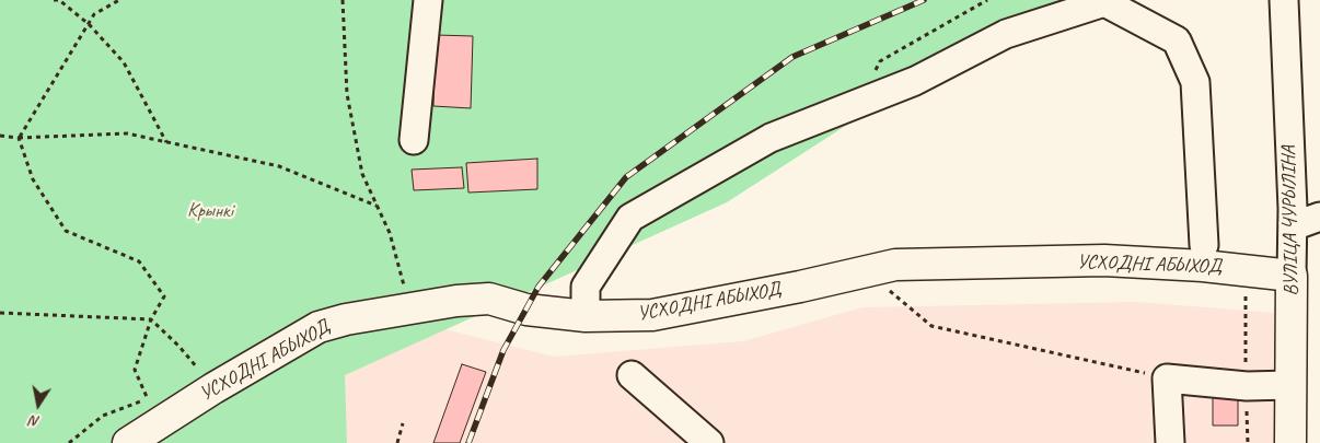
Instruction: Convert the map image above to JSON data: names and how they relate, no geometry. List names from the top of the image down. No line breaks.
{"streets":{"main road":["ВУЛІЦА ЧУРЫЛІНА","УСХОДНІ АБЫХОД"]},"crossings":[["ВУЛІЦА ЧУРЫЛІНА","УСХОДНІ АБЫХОД"]],"parks":["Крынкі"],"north":"bottom"}
